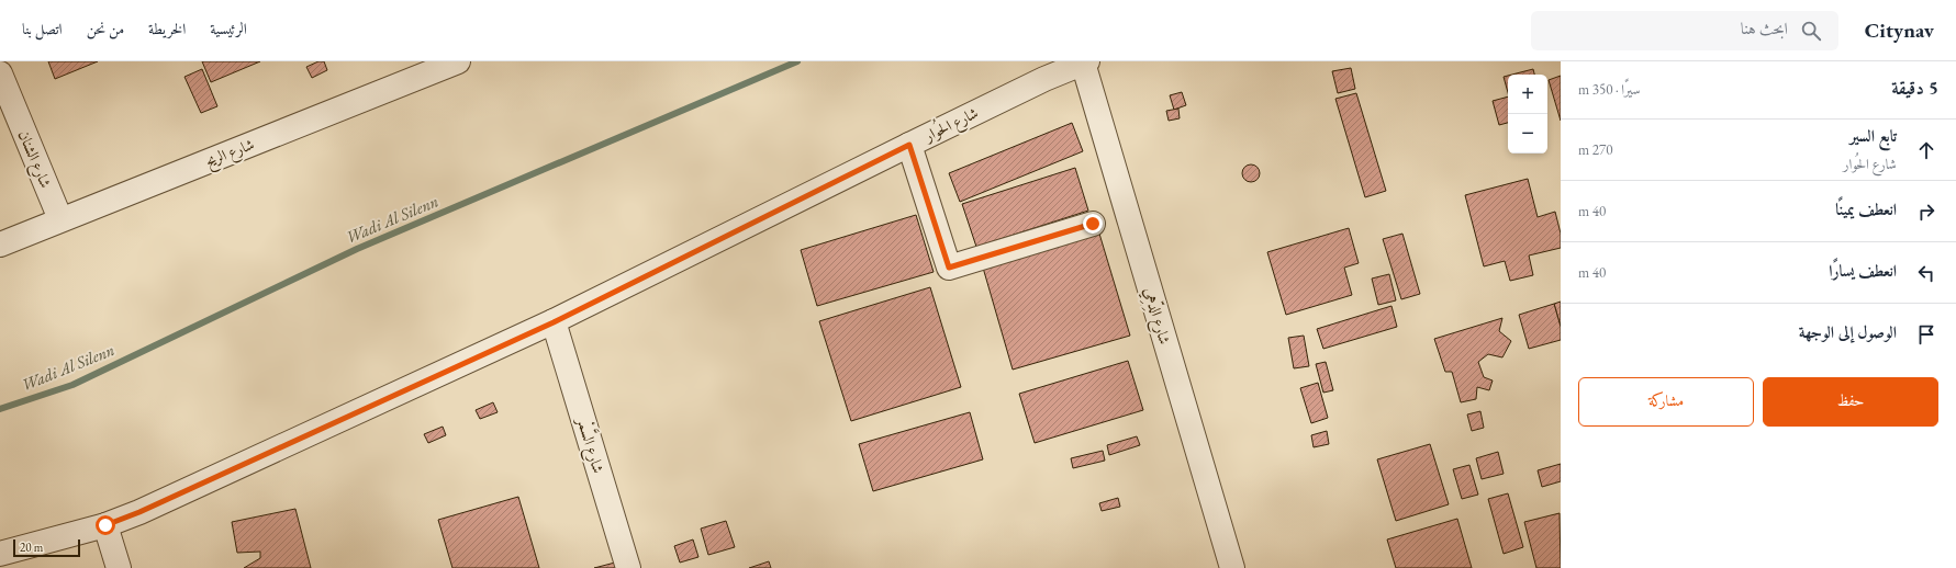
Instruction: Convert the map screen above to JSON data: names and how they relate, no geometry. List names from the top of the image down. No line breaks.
{"streets":{"street":["شارع الحُوار","شارع الريح","شارع الشنان","شارع الدِّهِي","شارع السَّمْر"]},"crossings":[["شارع الحُوار","شارع الدِّهِي"],["شارع الحُوار","شارع السَّمْر"],["شارع الريح","شارع الشنان"]],"water":["Wadi Al Silenn"],"scale_bar":"20 m","page":{"header":"Citynav","search":"ابحث هنا","nav":["الرئيسية","الخريطة","من نحن","اتصل بنا"],"heading":["5 دقيقة","سيرًا · 350 m"],"map_buttons":["+","−"],"list":[["تابع السير","شارع الحُوار","270 m"],["انعطف يمينًا","40 m"],["انعطف يسارًا","40 m"],"الوصول إلى الوجهة"],"buttons":["حفظ","مشاركة"],"scale":"20 m"}}
